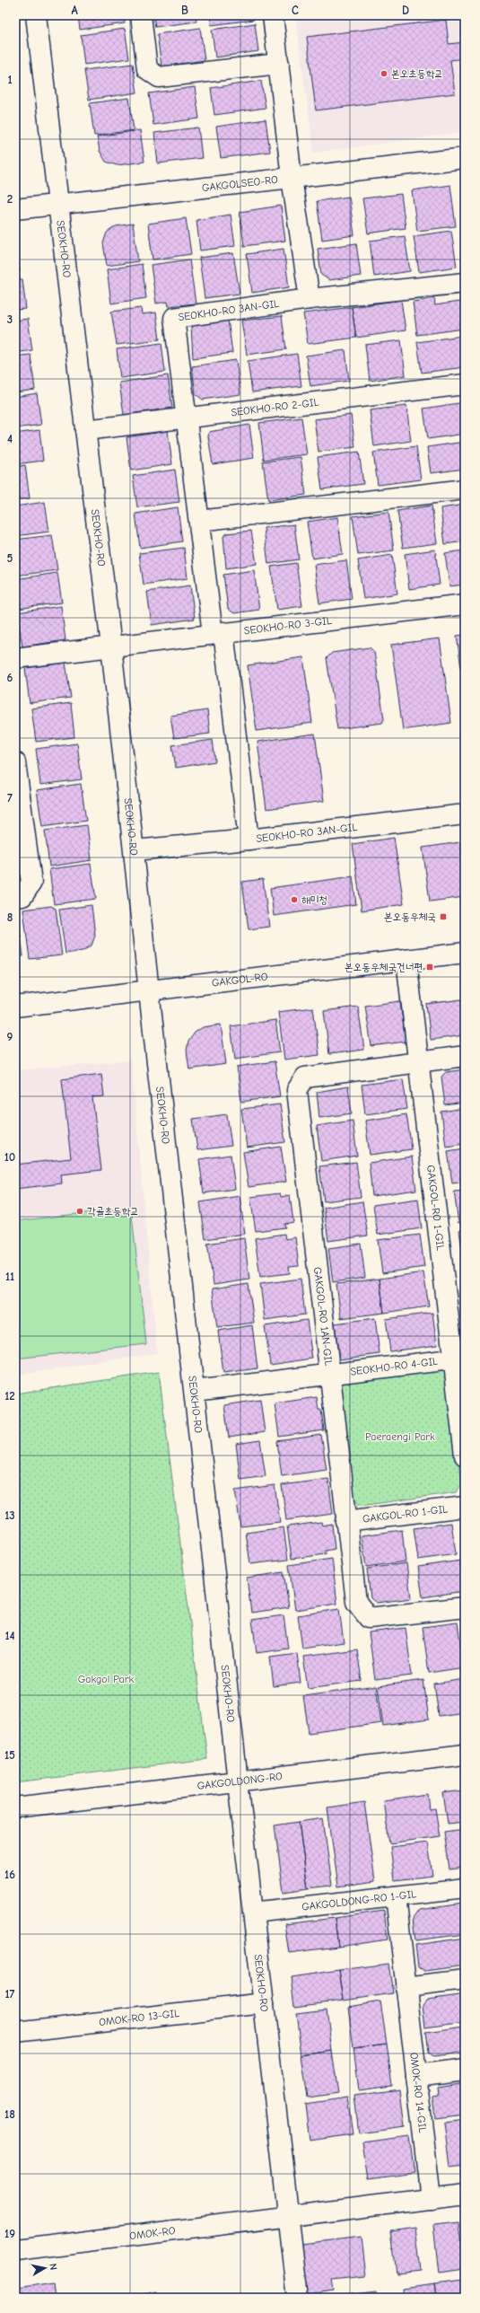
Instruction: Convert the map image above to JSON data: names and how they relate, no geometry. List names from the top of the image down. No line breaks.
{"streets":{"street":["GAKGOLSEO-RO","SEOKHO-RO","SEOKHO-RO 3AN-GIL","SEOKHO-RO 2-GIL","SEOKHO-RO 3-GIL","GAKGOL-RO","GAKGOL-RO 1-GIL","GAKGOL-RO 1AN-GIL","SEOKHO-RO 4-GIL","GAKGOLDONG-RO","GAKGOLDONG-RO 1-GIL","OMOK-RO 13-GIL","OMOK-RO 14-GIL","OMOK-RO"]},"crossings":[["GAKGOLSEO-RO","SEOKHO-RO"],["SEOKHO-RO","SEOKHO-RO 2-GIL"],["SEOKHO-RO","SEOKHO-RO 3-GIL"],["SEOKHO-RO","GAKGOL-RO"],["SEOKHO-RO","SEOKHO-RO 4-GIL"],["SEOKHO-RO","GAKGOLDONG-RO"],["SEOKHO-RO","GAKGOLDONG-RO 1-GIL"],["SEOKHO-RO","OMOK-RO 13-GIL"],["SEOKHO-RO","OMOK-RO"],["SEOKHO-RO 3AN-GIL","SEOKHO-RO 2-GIL"],["SEOKHO-RO 3AN-GIL","SEOKHO-RO 3-GIL"],["GAKGOL-RO","GAKGOL-RO 1-GIL"],["GAKGOL-RO 1-GIL","GAKGOL-RO 1AN-GIL"],["GAKGOL-RO 1-GIL","SEOKHO-RO 4-GIL"],["GAKGOL-RO 1AN-GIL","SEOKHO-RO 4-GIL"],["GAKGOLDONG-RO 1-GIL","OMOK-RO 14-GIL"],["OMOK-RO 14-GIL","OMOK-RO"]],"parks":["Paeraengi Park","Gakgol Park"],"places":{"other":["본오초등학교","해미청","각골초등학교"],"transit":["본오동우체국","본오동우체국건너편"]},"north":"right","grid":{"columns":["A","B","C","D"],"rows":["1","2","3","4","5","6","7","8","9","10","11","12","13","14","15","16","17","18","19"]}}
